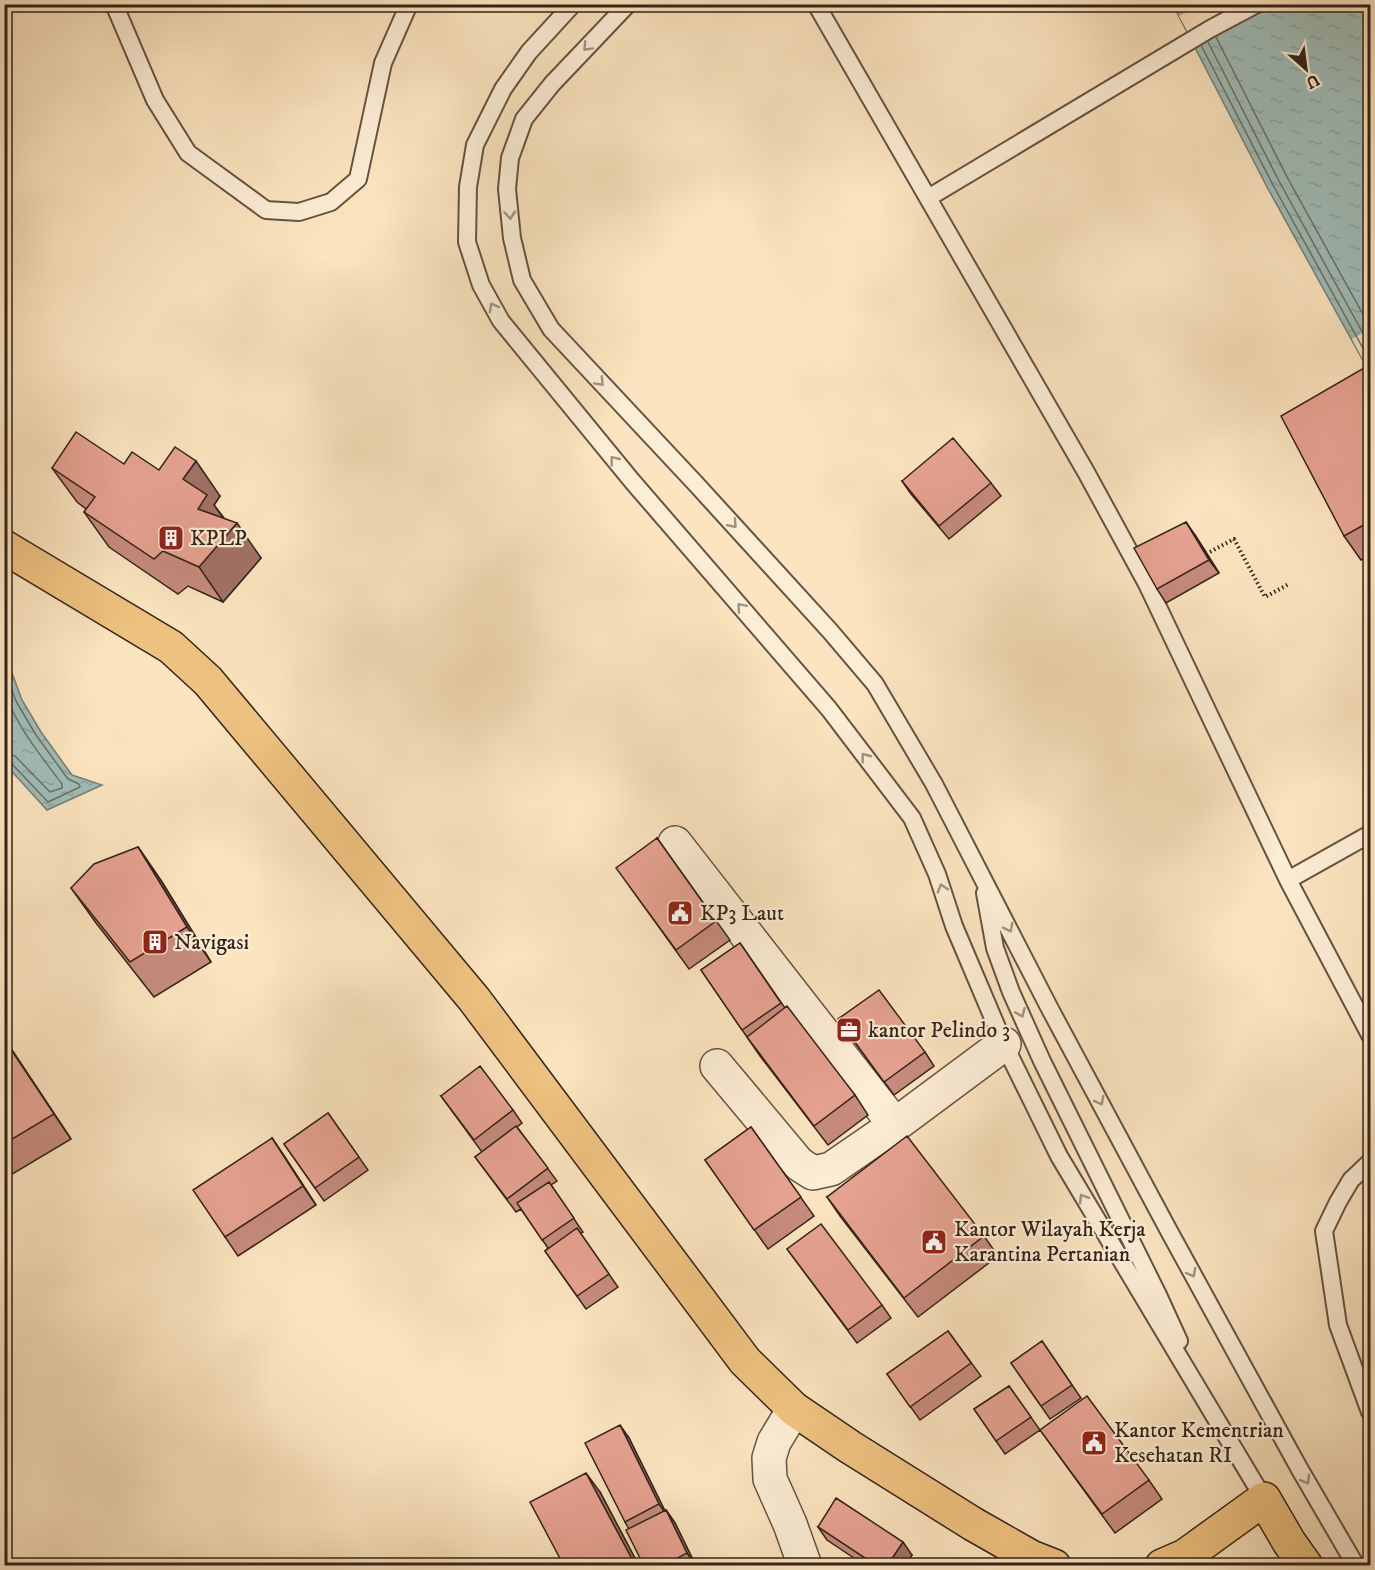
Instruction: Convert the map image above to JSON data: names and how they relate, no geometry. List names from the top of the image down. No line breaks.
{"places":{"building":["KPLP","Navigasi"],"public building":["KP3 Laut","Kantor Wilayah Kerja Karantina Pertanian","Kantor Kementrian Kesehatan RI"],"office":["kantor Pelindo 3"]},"north":"bottom right"}
